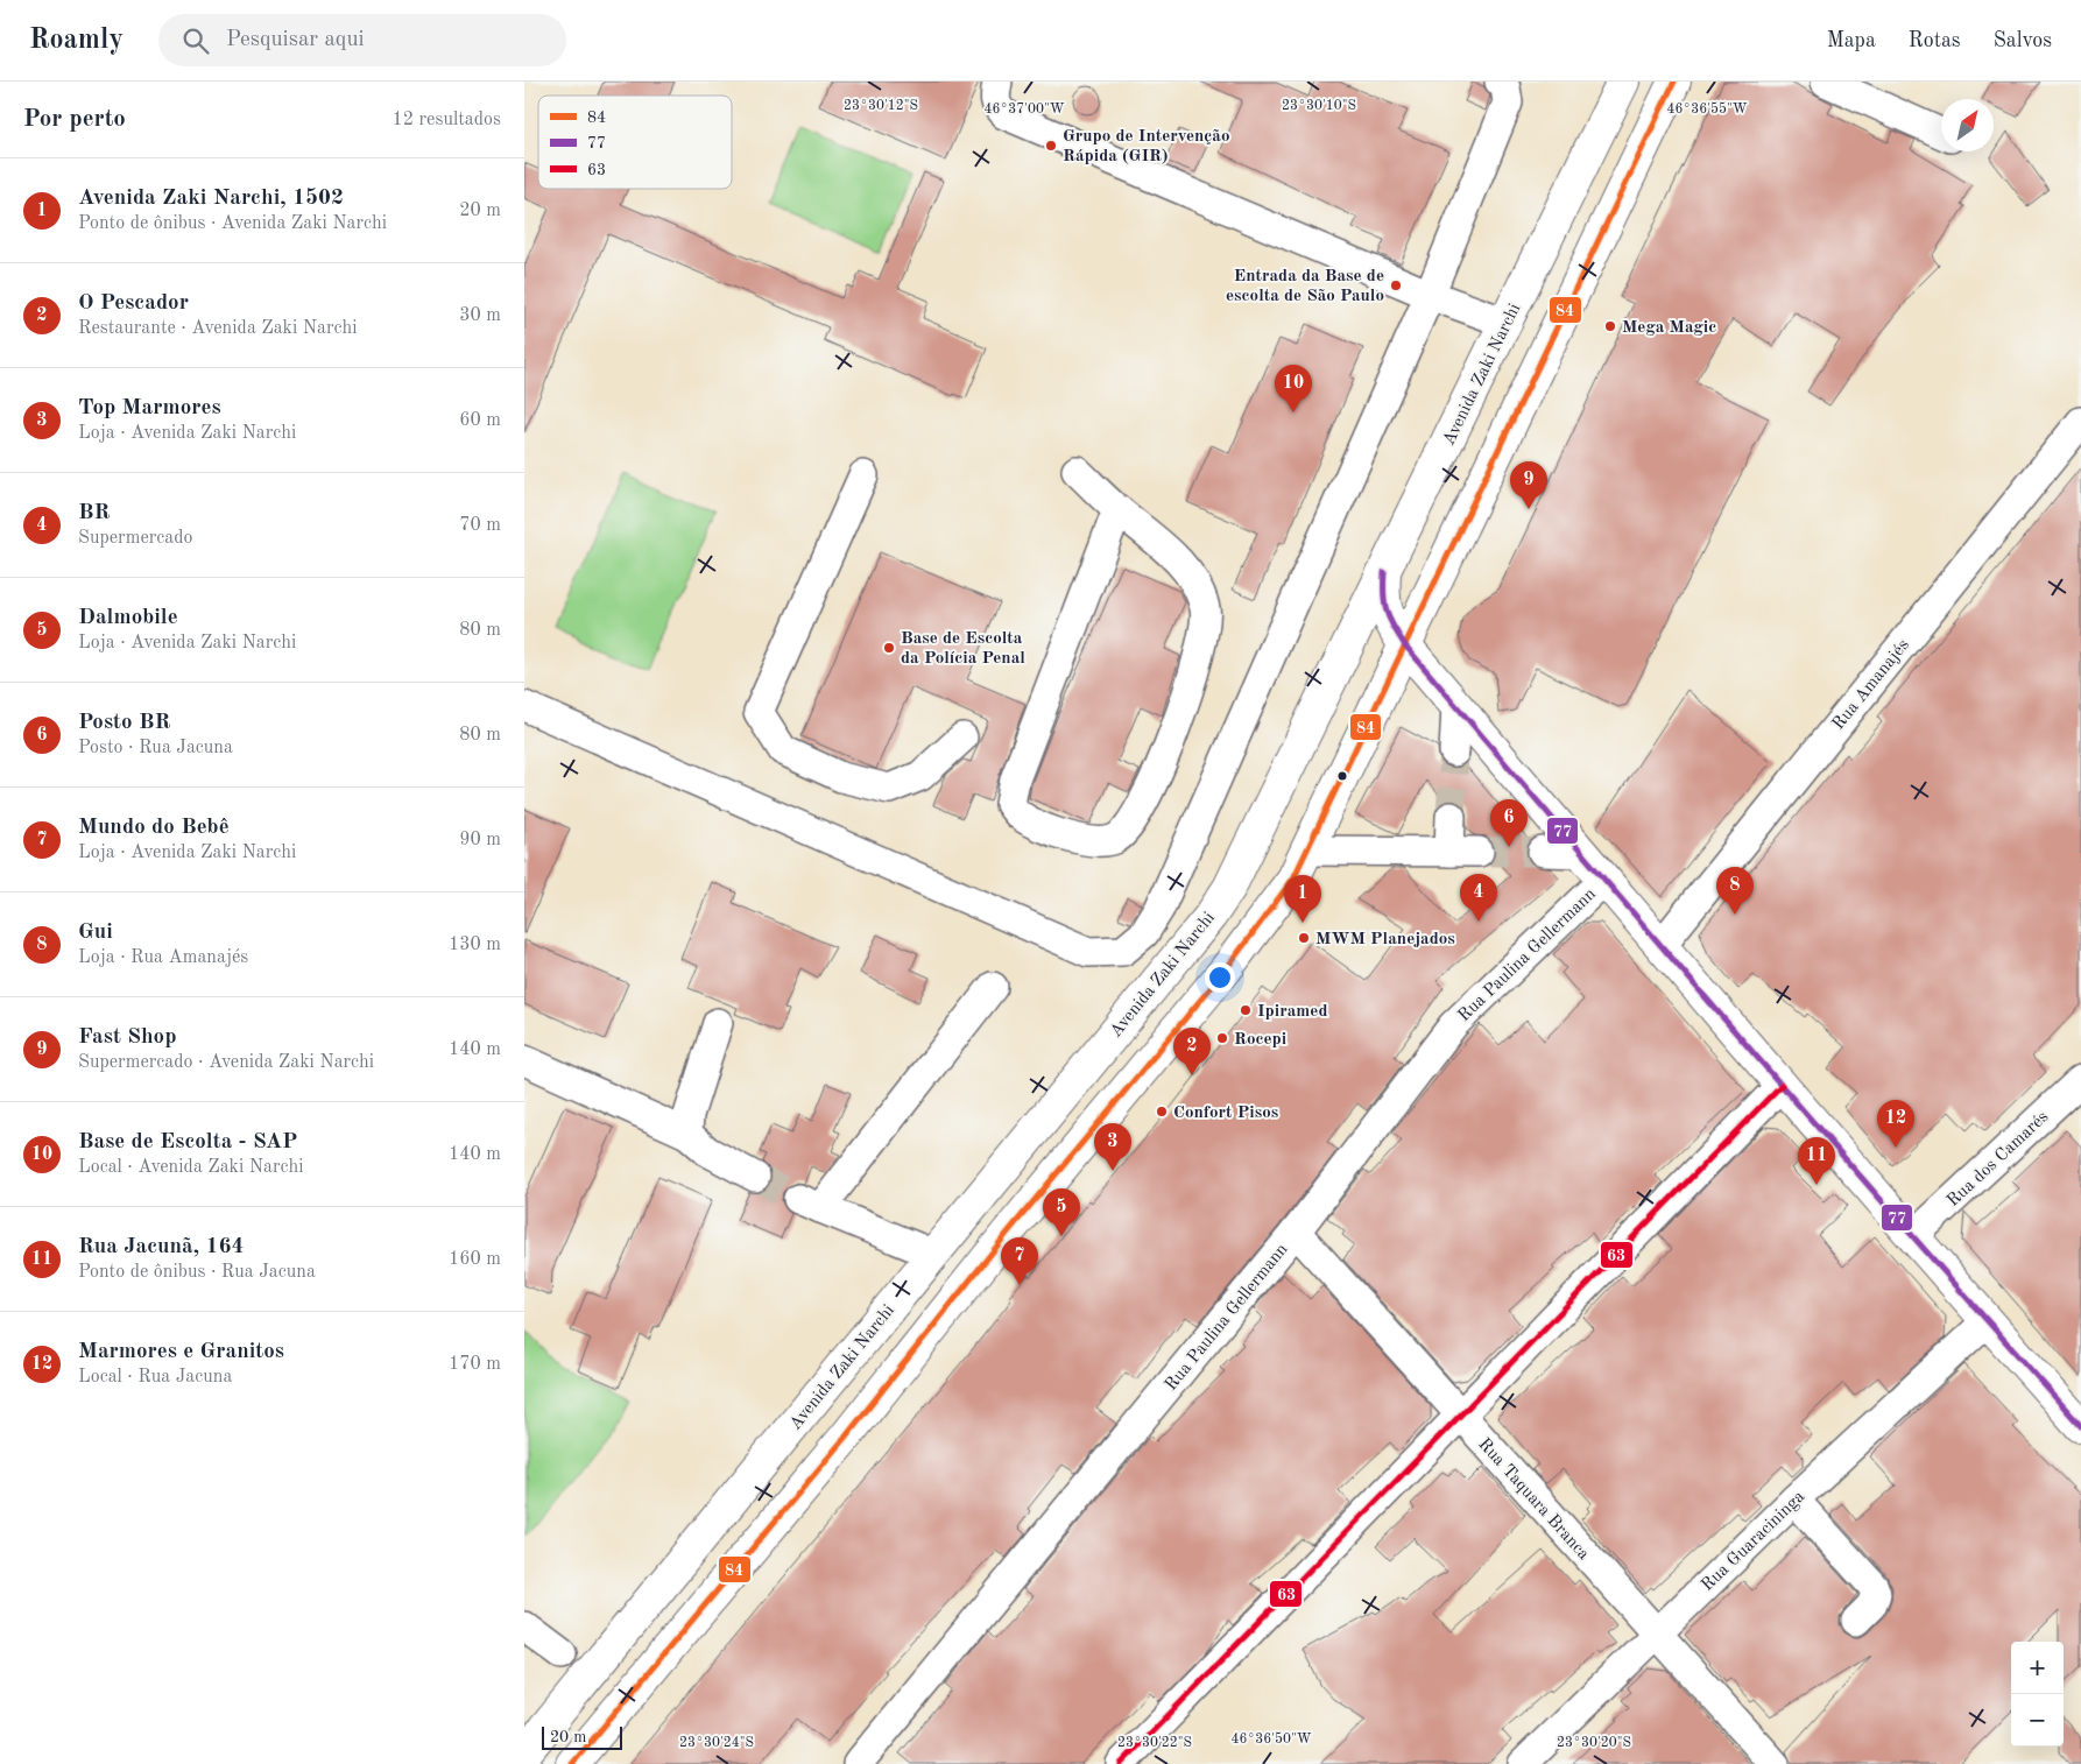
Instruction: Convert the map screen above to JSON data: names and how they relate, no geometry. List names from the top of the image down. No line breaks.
{"streets":{"main road":["Avenida Zaki Narchi"],"street":["Rua Amanajés","Rua Paulina Gellermann","Rua dos Camarés","Rua Taquara Branca","Rua Guaracininga"]},"crossings":[["Rua Paulina Gellermann","Rua Taquara Branca"],["Rua Taquara Branca","Rua Guaracininga"]],"places":["Grupo de Intervenção Rápida (GIR)","Entrada da Base de escolta de São Paulo","Mega Magic","Base de Escolta da Polícia Penal","MWM Planejados","Ipiramed","Rocepi","Confort Pisos"],"lines":["transit line 84","transit line 77","transit line 63"],"legend":["84","77","63"],"scale_bar":"20 m","north":"top right","page":{"header":"Roamly","search":"Pesquisar aqui","nav":["Mapa","Rotas","Salvos"],"heading":["Por perto","12 resultados"],"list":[{"mark":"1","name":"Avenida Zaki Narchi, 1502","note":"Ponto de ônibus · Avenida Zaki Narchi","value":"20 m"},{"mark":"2","name":"O Pescador","note":"Restaurante · Avenida Zaki Narchi","value":"30 m"},{"mark":"3","name":"Top Marmores","note":"Loja · Avenida Zaki Narchi","value":"60 m"},{"mark":"4","name":"BR","note":"Supermercado","value":"70 m"},{"mark":"5","name":"Dalmobile","note":"Loja · Avenida Zaki Narchi","value":"80 m"},{"mark":"6","name":"Posto BR","note":"Posto · Rua Jacuna","value":"80 m"},{"mark":"7","name":"Mundo do Bebê","note":"Loja · Avenida Zaki Narchi","value":"90 m"},{"mark":"8","name":"Gui","note":"Loja · Rua Amanajés","value":"130 m"},{"mark":"9","name":"Fast Shop","note":"Supermercado · Avenida Zaki Narchi","value":"140 m"},{"mark":"10","name":"Base de Escolta - SAP","note":"Local · Avenida Zaki Narchi","value":"140 m"},{"mark":"11","name":"Rua Jacunã, 164","note":"Ponto de ônibus · Rua Jacuna","value":"160 m"},{"mark":"12","name":"Marmores e Granitos","note":"Local · Rua Jacuna","value":"170 m"}],"pins":["10","9","6","8","4","1","2","12","3","11","5","7"],"map_buttons":["+","−"],"scale":"20 m"},"coordinates":["23°30'12\"S","23°30'10\"S","46°37'00\"W","46°36'55\"W","46°36'50\"W","23°30'24\"S","23°30'22\"S","23°30'20\"S"]}
